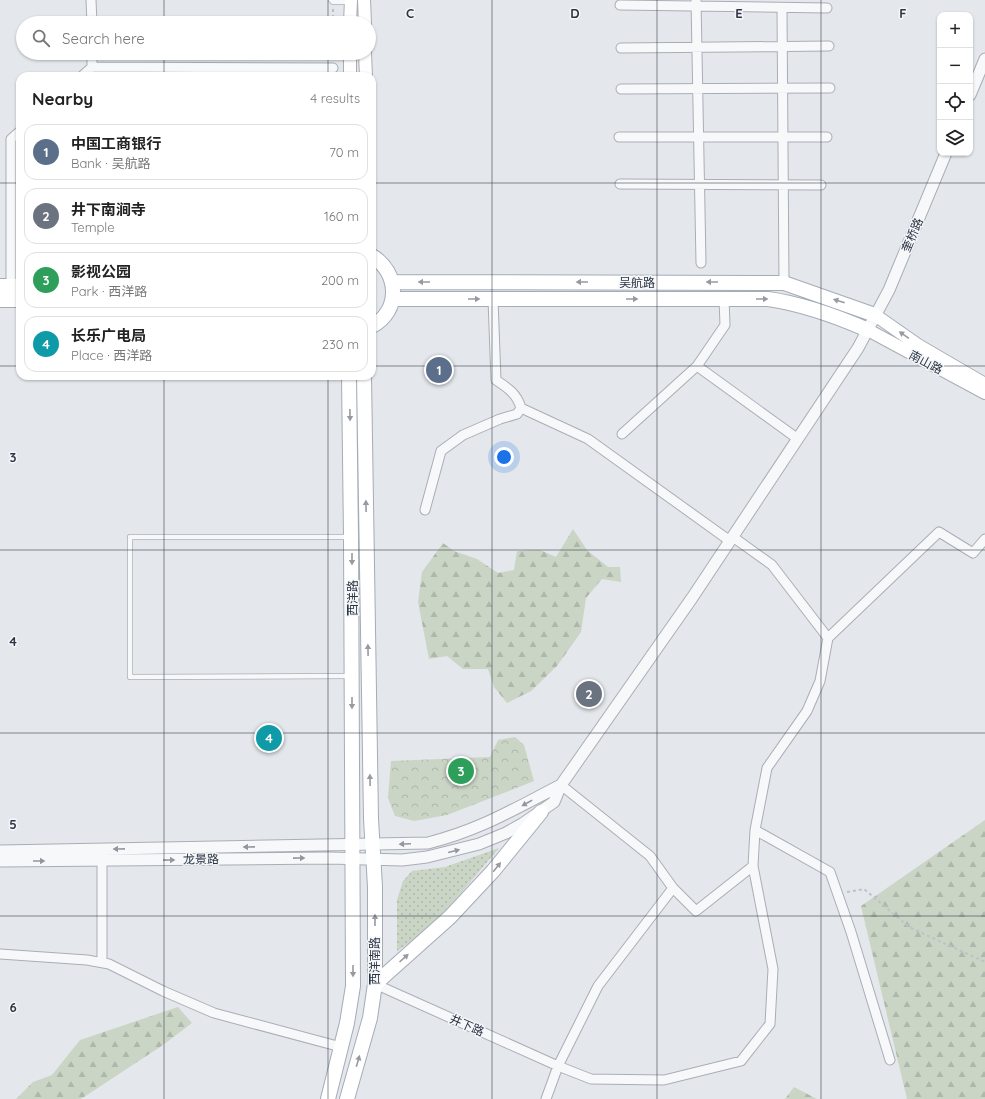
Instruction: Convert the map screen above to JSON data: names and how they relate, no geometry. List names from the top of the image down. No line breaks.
{"streets":{"main road":["吴航路","南山路","西洋路","西洋南路"],"street":["奎桥路","龙景路","井下路"]},"crossings":[["奎桥路","吴航路"],["奎桥路","南山路"],["奎桥路","龙景路"],["吴航路","南山路"],["西洋路","西洋南路"],["龙景路","西洋南路"],["西洋南路","井下路"]],"page":{"map_buttons":["+","−"],"search":"Search here","heading":["Nearby","4 results"],"list":[{"mark":"1","name":"中国工商银行","note":"Bank · 吴航路","value":"70 m"},{"mark":"2","name":"井下南涧寺","note":"Temple","value":"160 m"},{"mark":"3","name":"影视公园","note":"Park · 西洋路","value":"200 m"},{"mark":"4","name":"长乐广电局","note":"Place · 西洋路","value":"230 m"}],"pins":["1","2","4","3"]},"grid":{"columns":["C","D","E","F"],"rows":["3","4","5","6"]}}
